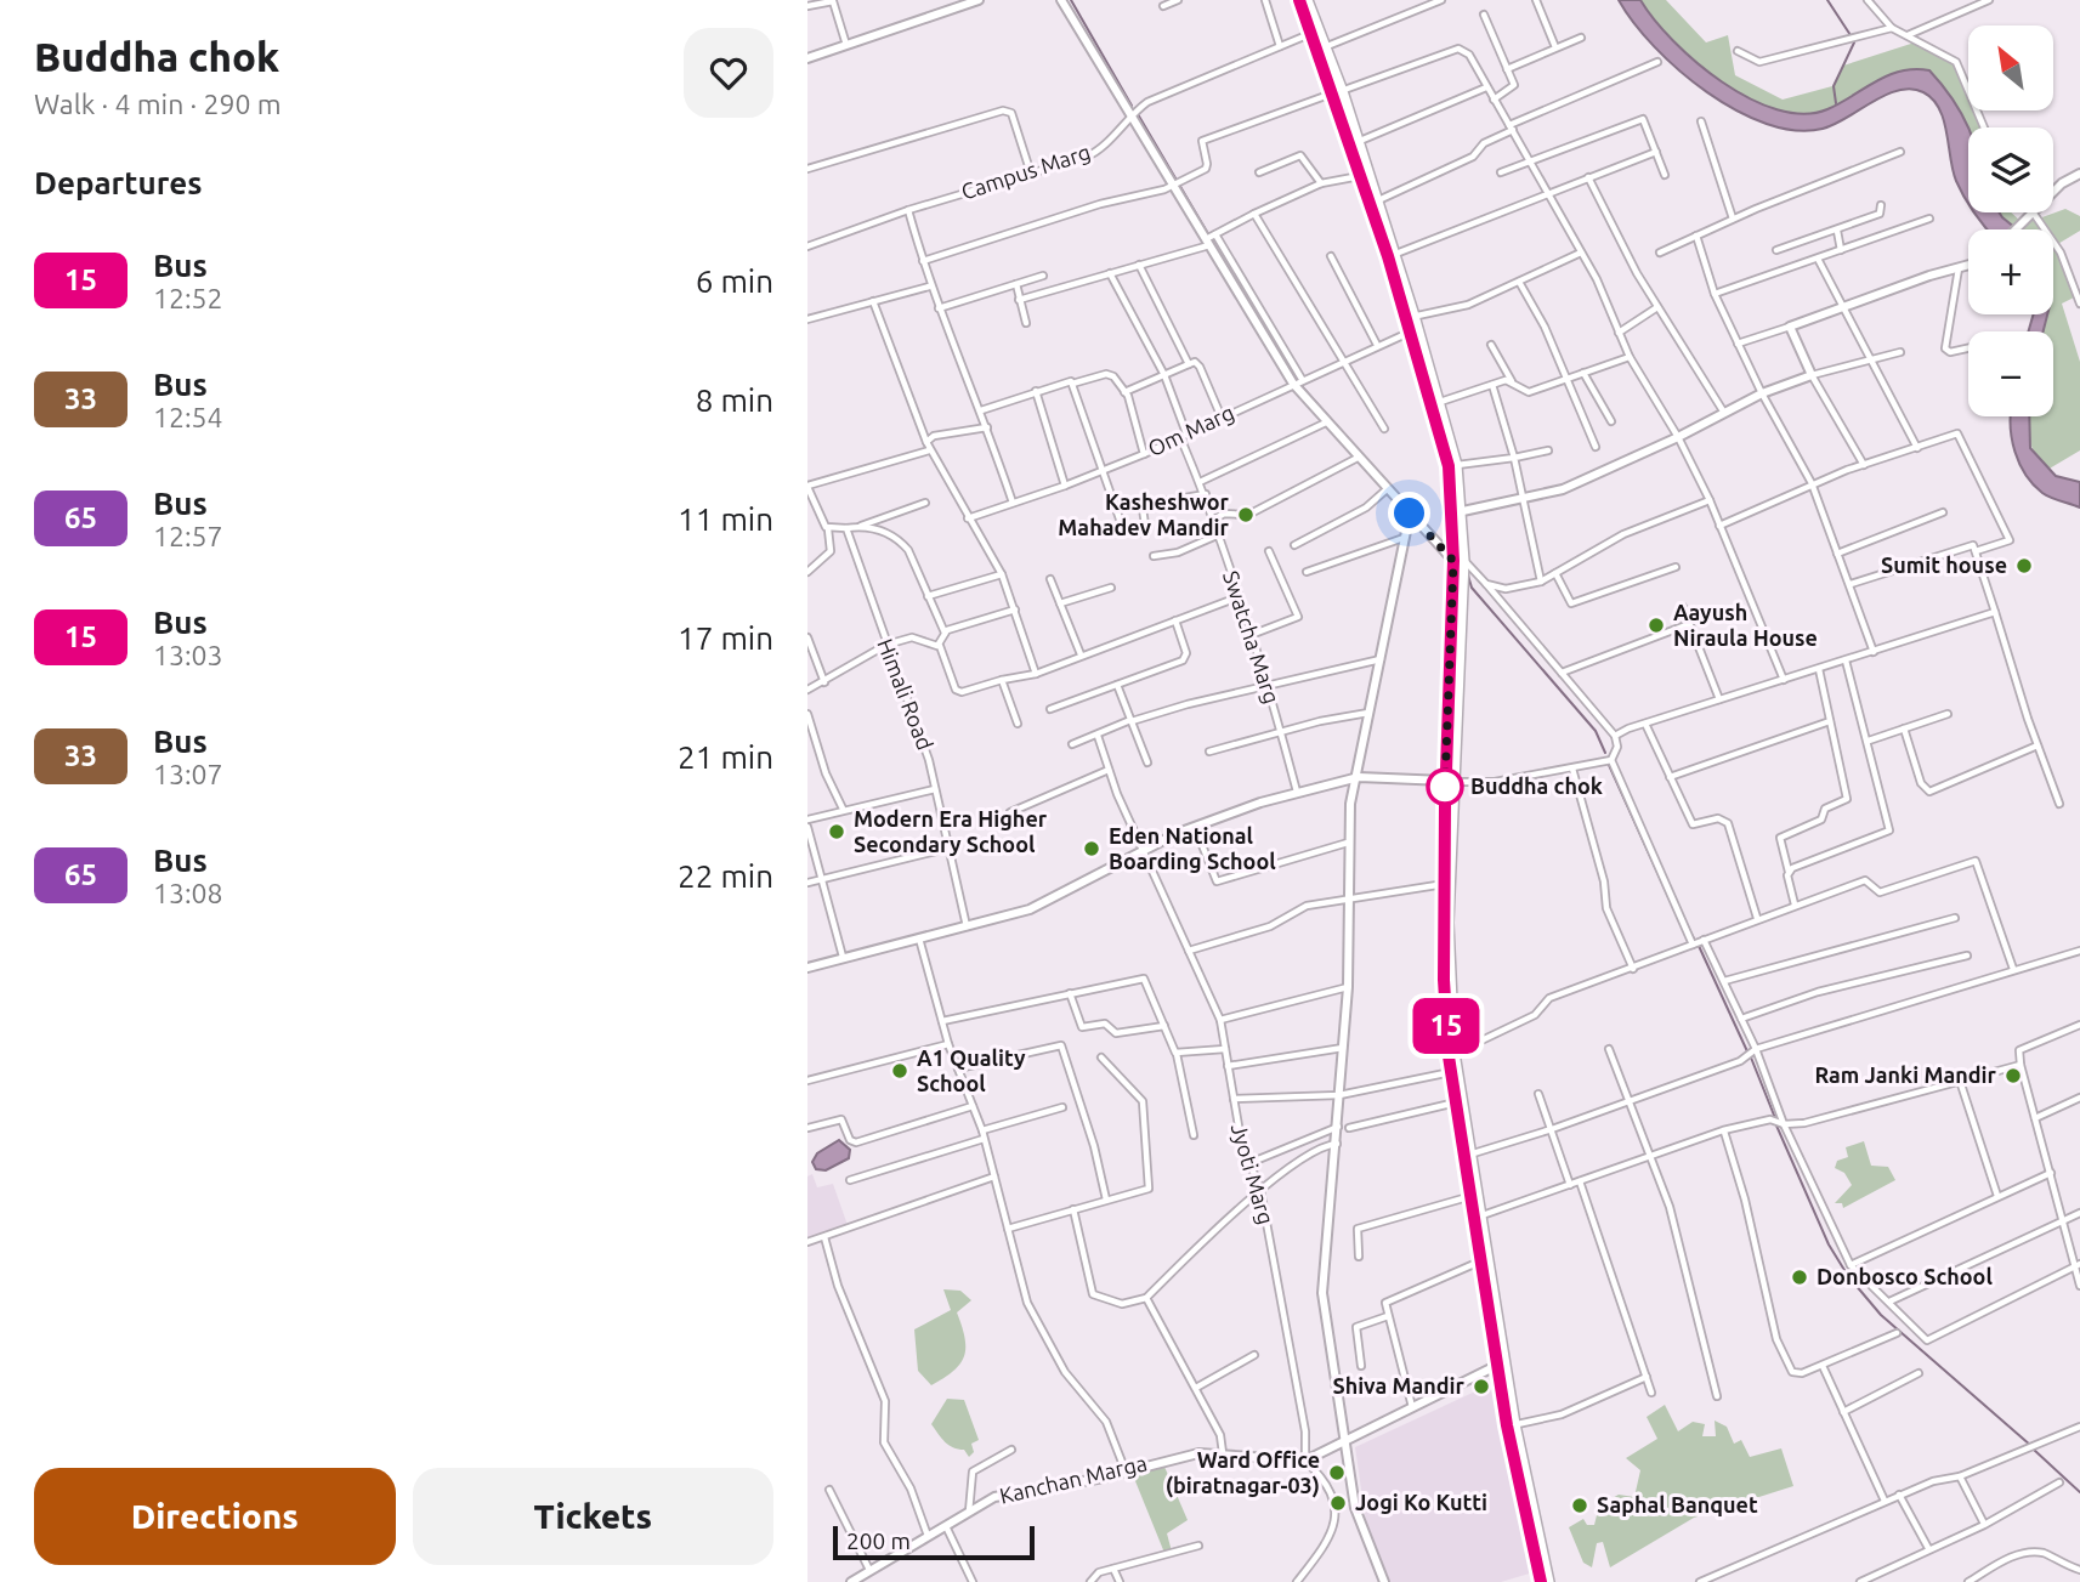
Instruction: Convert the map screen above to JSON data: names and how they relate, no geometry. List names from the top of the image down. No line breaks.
{"streets":{"street":["Campus Marg","Om Marg","Swatcha Marg","Himali Road","Jyoti Marg","Kanchan Marga"]},"crossings":[["Om Marg","Swatcha Marg"],["Jyoti Marg","Kanchan Marga"]],"places":["Kasheshwor Mahadev Mandir","Sumit house","Aayush Niraula House","Buddha chok","Modern Era Higher Secondary School","Eden National Boarding School","A1 Quality School","Ram Janki Mandir","Donbosco School","Shiva Mandir","Ward Office (biratnagar-03)","Jogi Ko Kutti","Saphal Banquet"],"lines":["bus line 15"],"scale_bar":"200 m","north":"top left","page":{"heading":[["Buddha chok","Walk · 4 min · 290 m"],"Departures"],"on_map":"15","map_buttons":["+","−"],"list":[{"mark":"15","name":"Bus","note":"12:52","value":"6 min"},{"mark":"33","name":"Bus","note":"12:54","value":"8 min"},{"mark":"65","name":"Bus","note":"12:57","value":"11 min"},{"mark":"15","name":"Bus","note":"13:03","value":"17 min"},{"mark":"33","name":"Bus","note":"13:07","value":"21 min"},{"mark":"65","name":"Bus","note":"13:08","value":"22 min"}],"buttons":["Directions","Tickets"],"scale":"200 m"}}
